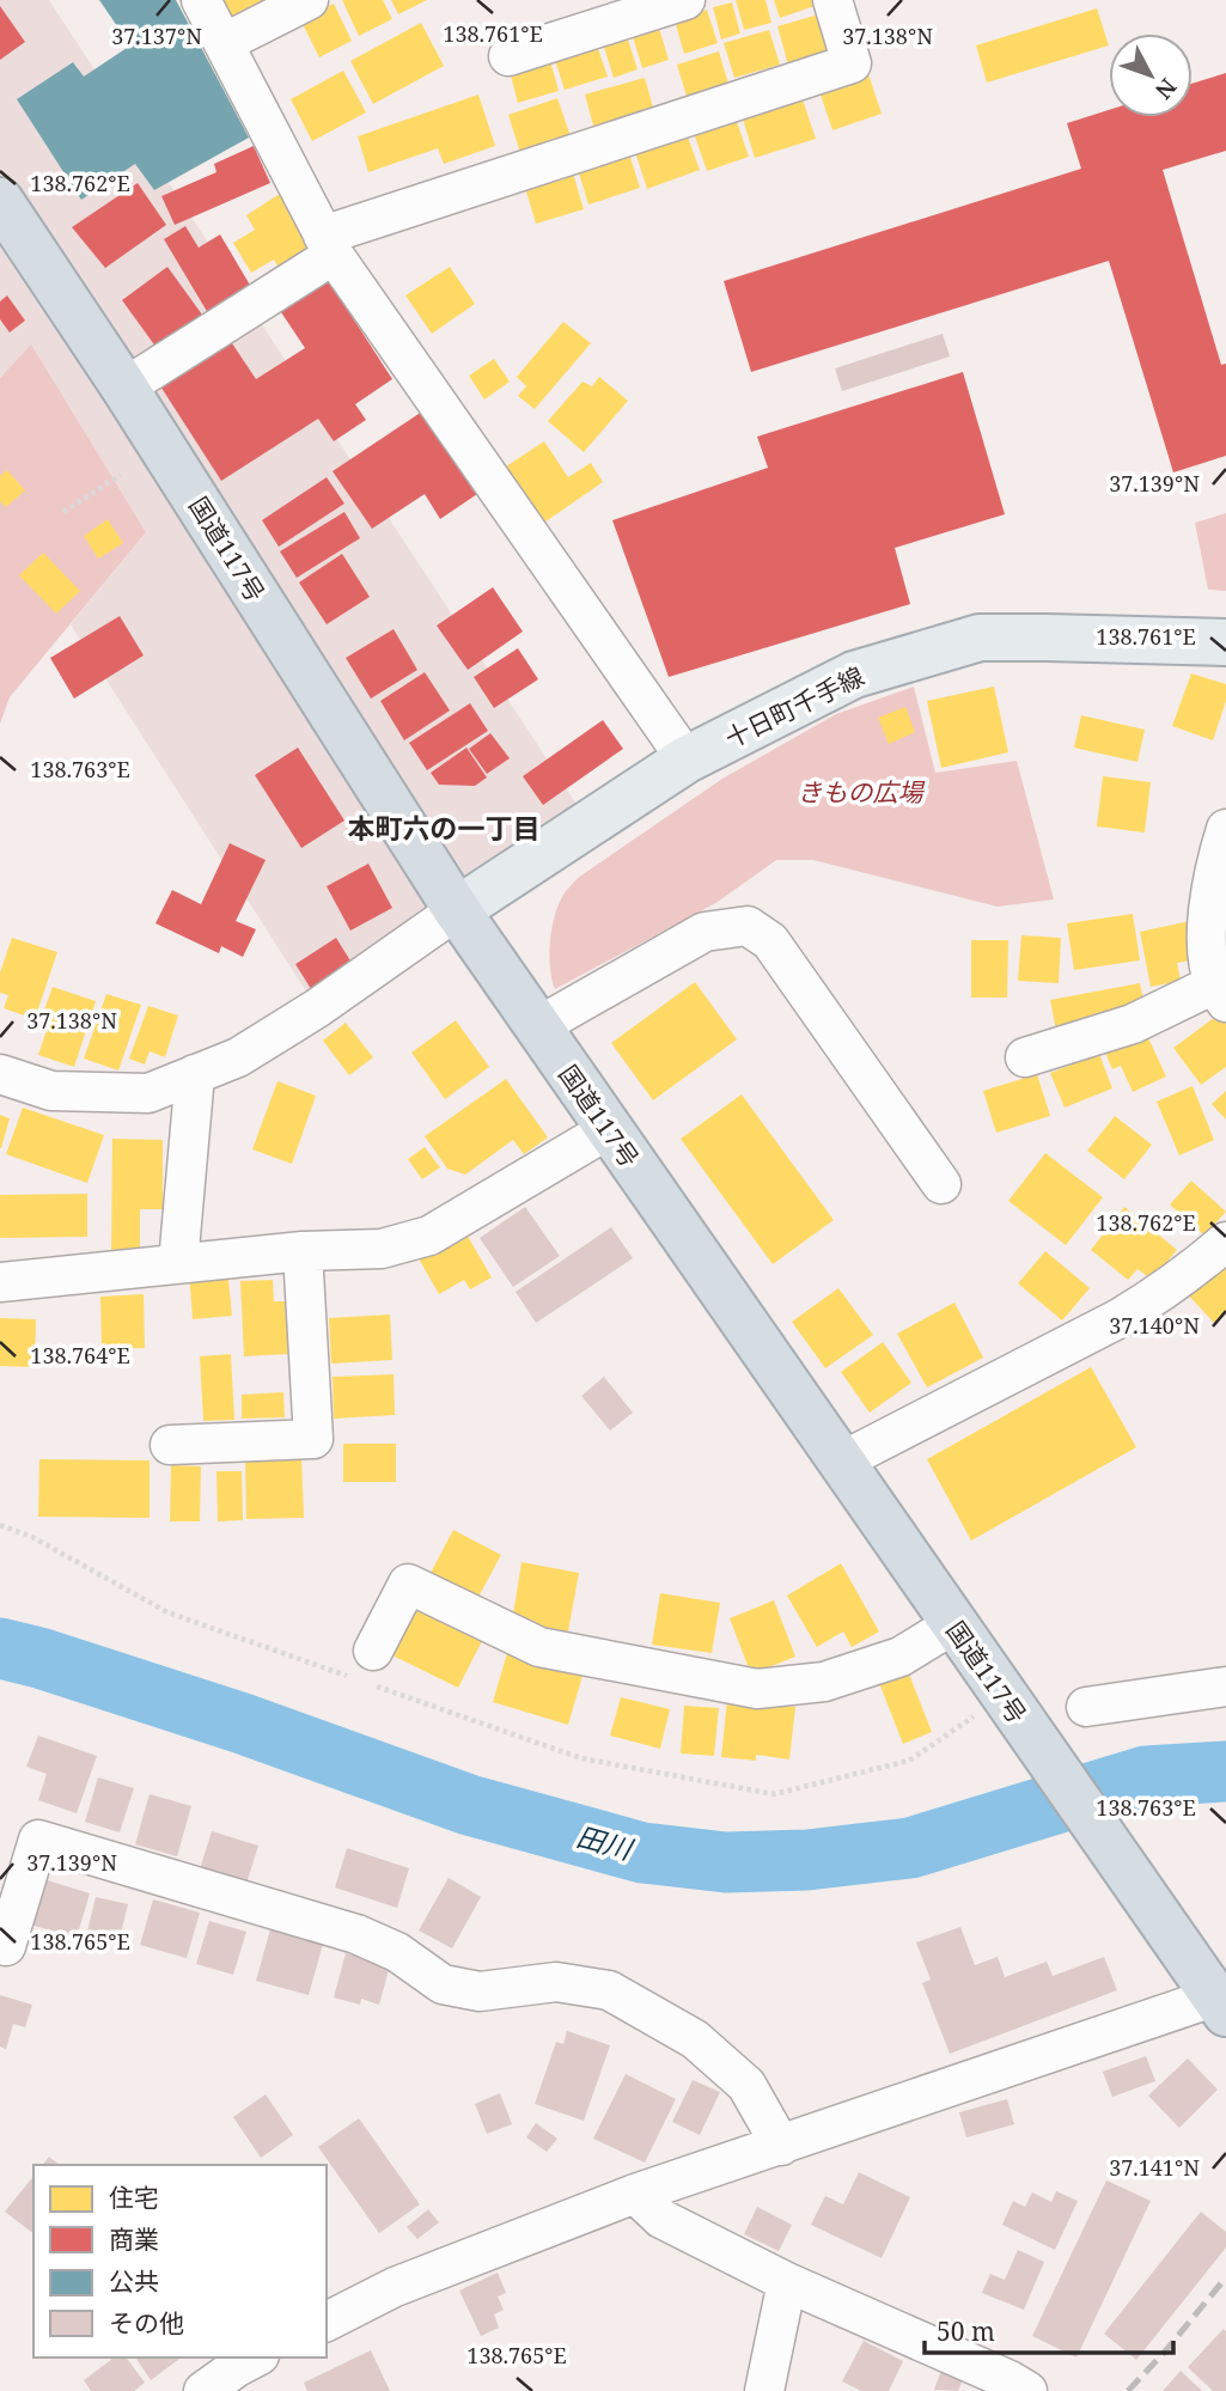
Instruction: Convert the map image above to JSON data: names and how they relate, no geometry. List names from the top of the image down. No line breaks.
{"streets":{"highway":["国道117号"],"main road":["十日町千手線"]},"crossings":[["国道117号","十日町千手線"]],"districts":["本町六の一丁目"],"water":["田川"],"parks":["きもの広場"],"legend":["住宅","商業","公共","その他"],"scale_bar":"50 m","north":"bottom right","coordinates":["138.761°E","37.138°N","37.137°N","138.762°E","37.139°N","138.763°E","37.140°N","138.764°E","138.765°E","37.141°N"]}
